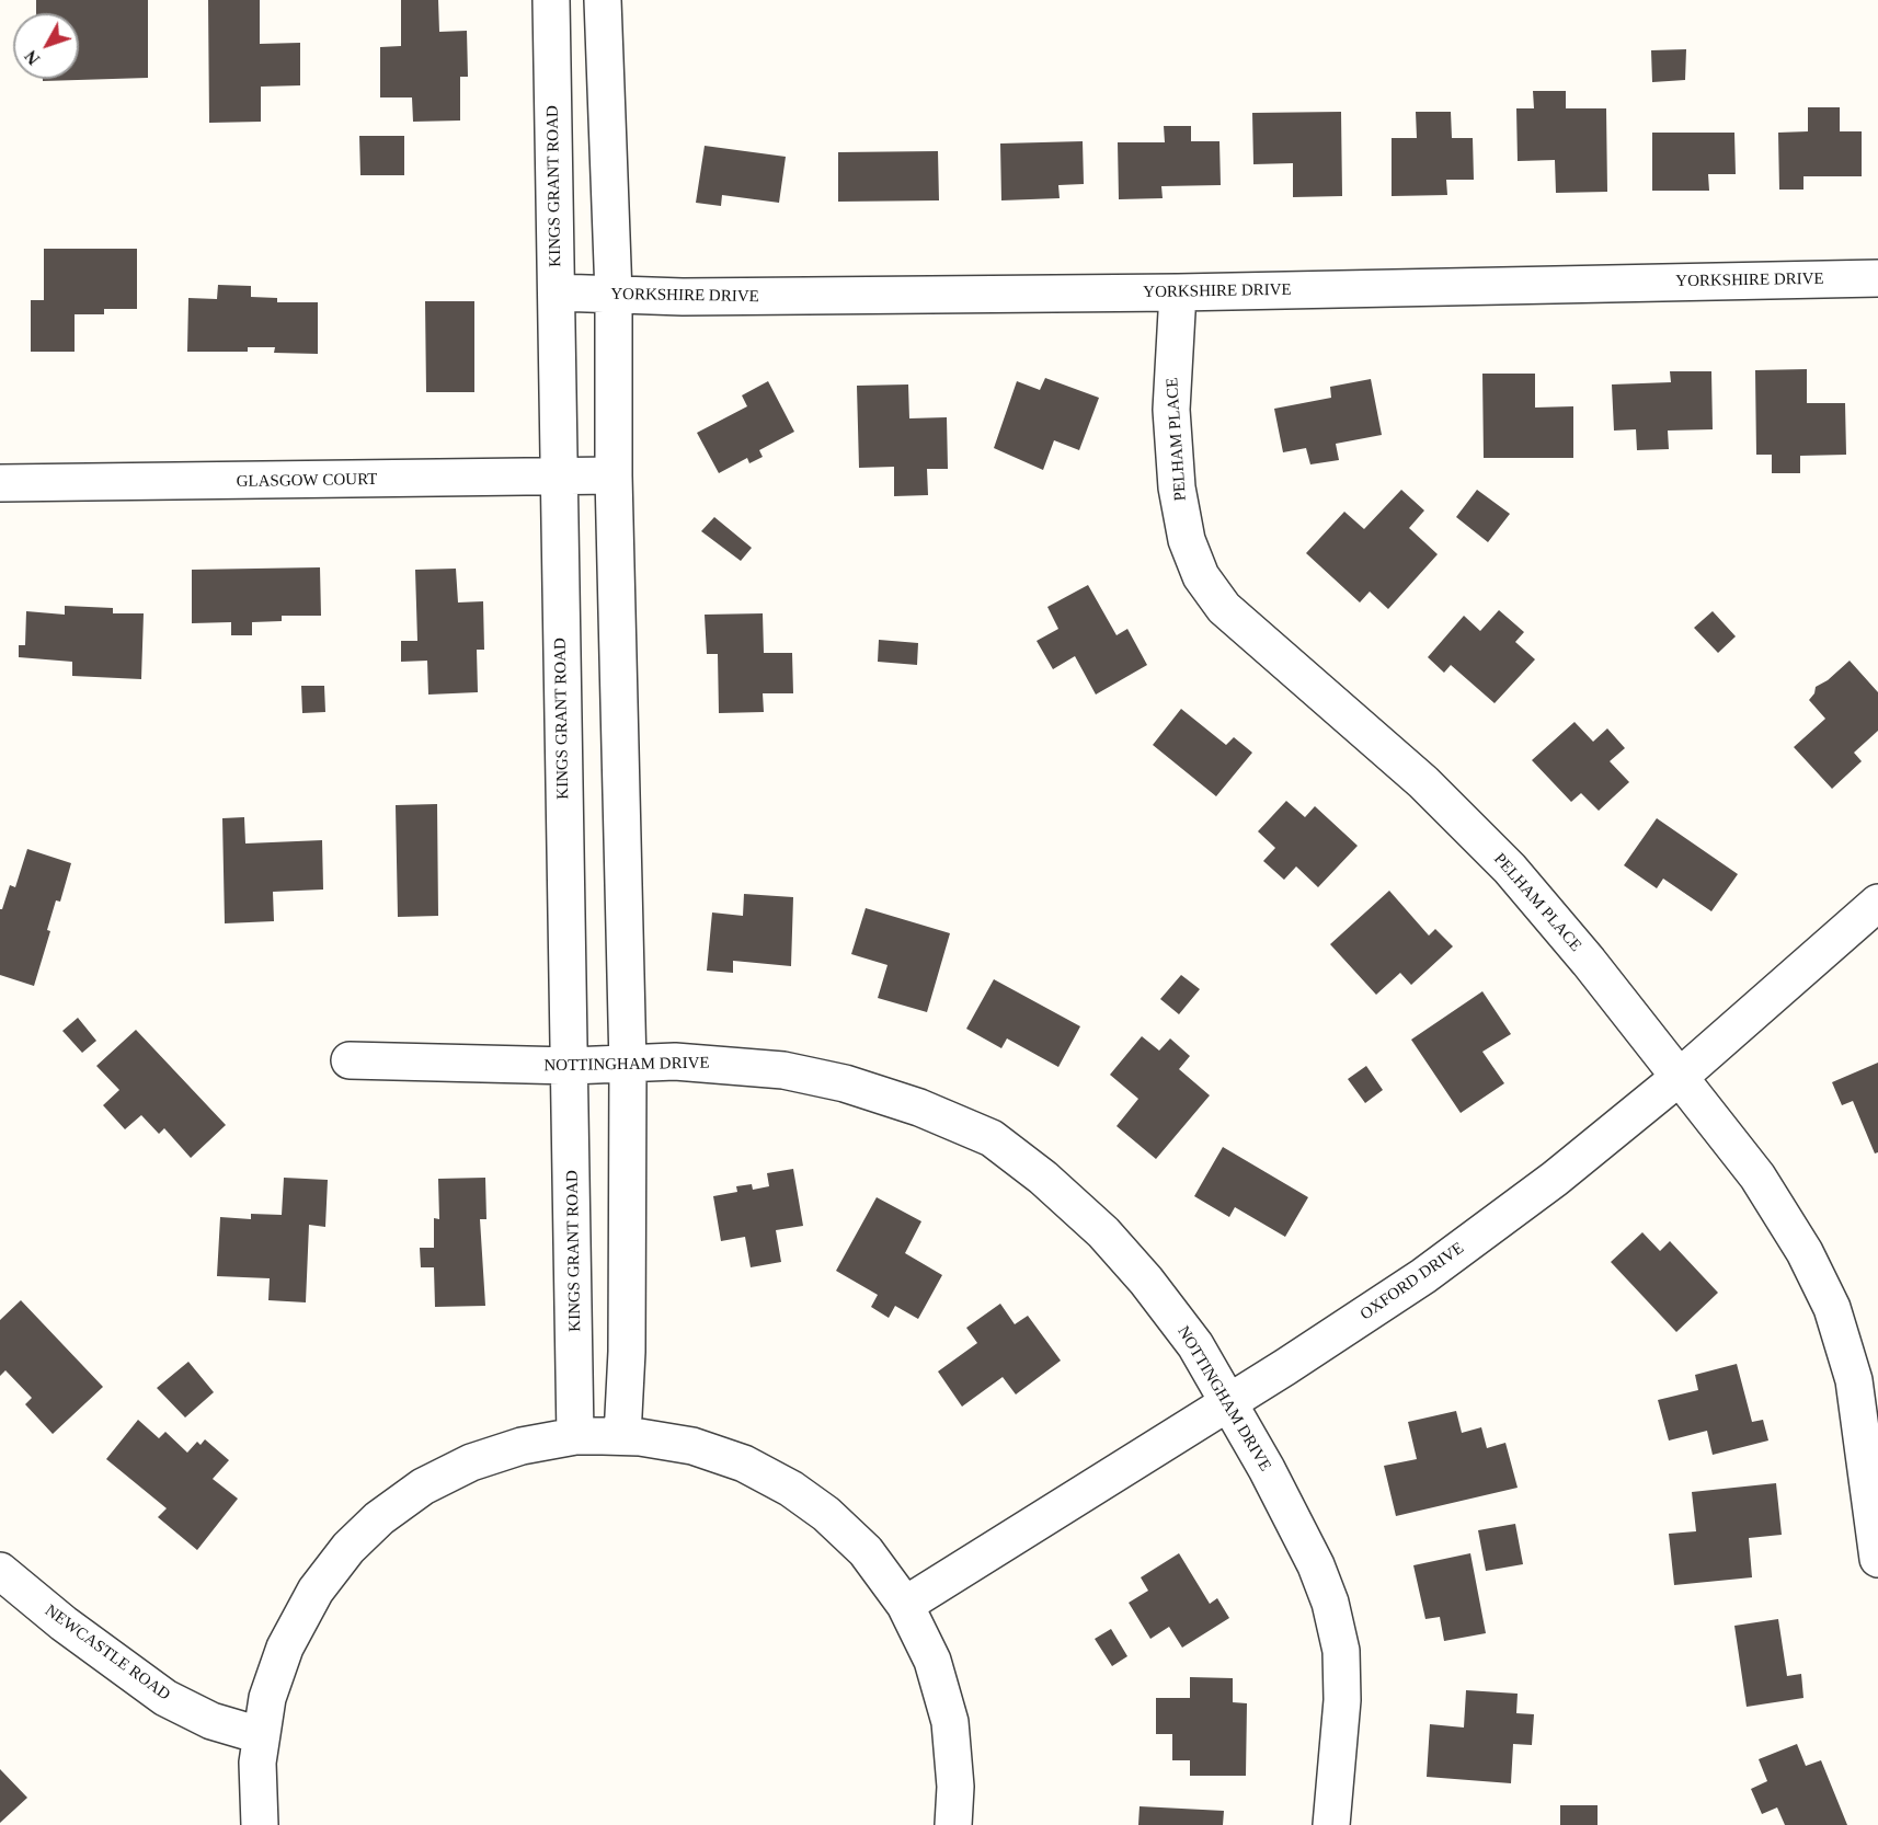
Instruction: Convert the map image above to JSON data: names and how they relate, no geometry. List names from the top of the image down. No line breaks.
{"streets":{"street":["KINGS GRANT ROAD","YORKSHIRE DRIVE","PELHAM PLACE","GLASGOW COURT","NOTTINGHAM DRIVE","OXFORD DRIVE","NEWCASTLE ROAD"]},"crossings":[["KINGS GRANT ROAD","YORKSHIRE DRIVE"],["KINGS GRANT ROAD","GLASGOW COURT"],["KINGS GRANT ROAD","NOTTINGHAM DRIVE"],["YORKSHIRE DRIVE","PELHAM PLACE"],["PELHAM PLACE","OXFORD DRIVE"],["NOTTINGHAM DRIVE","OXFORD DRIVE"]],"north":"bottom left"}
